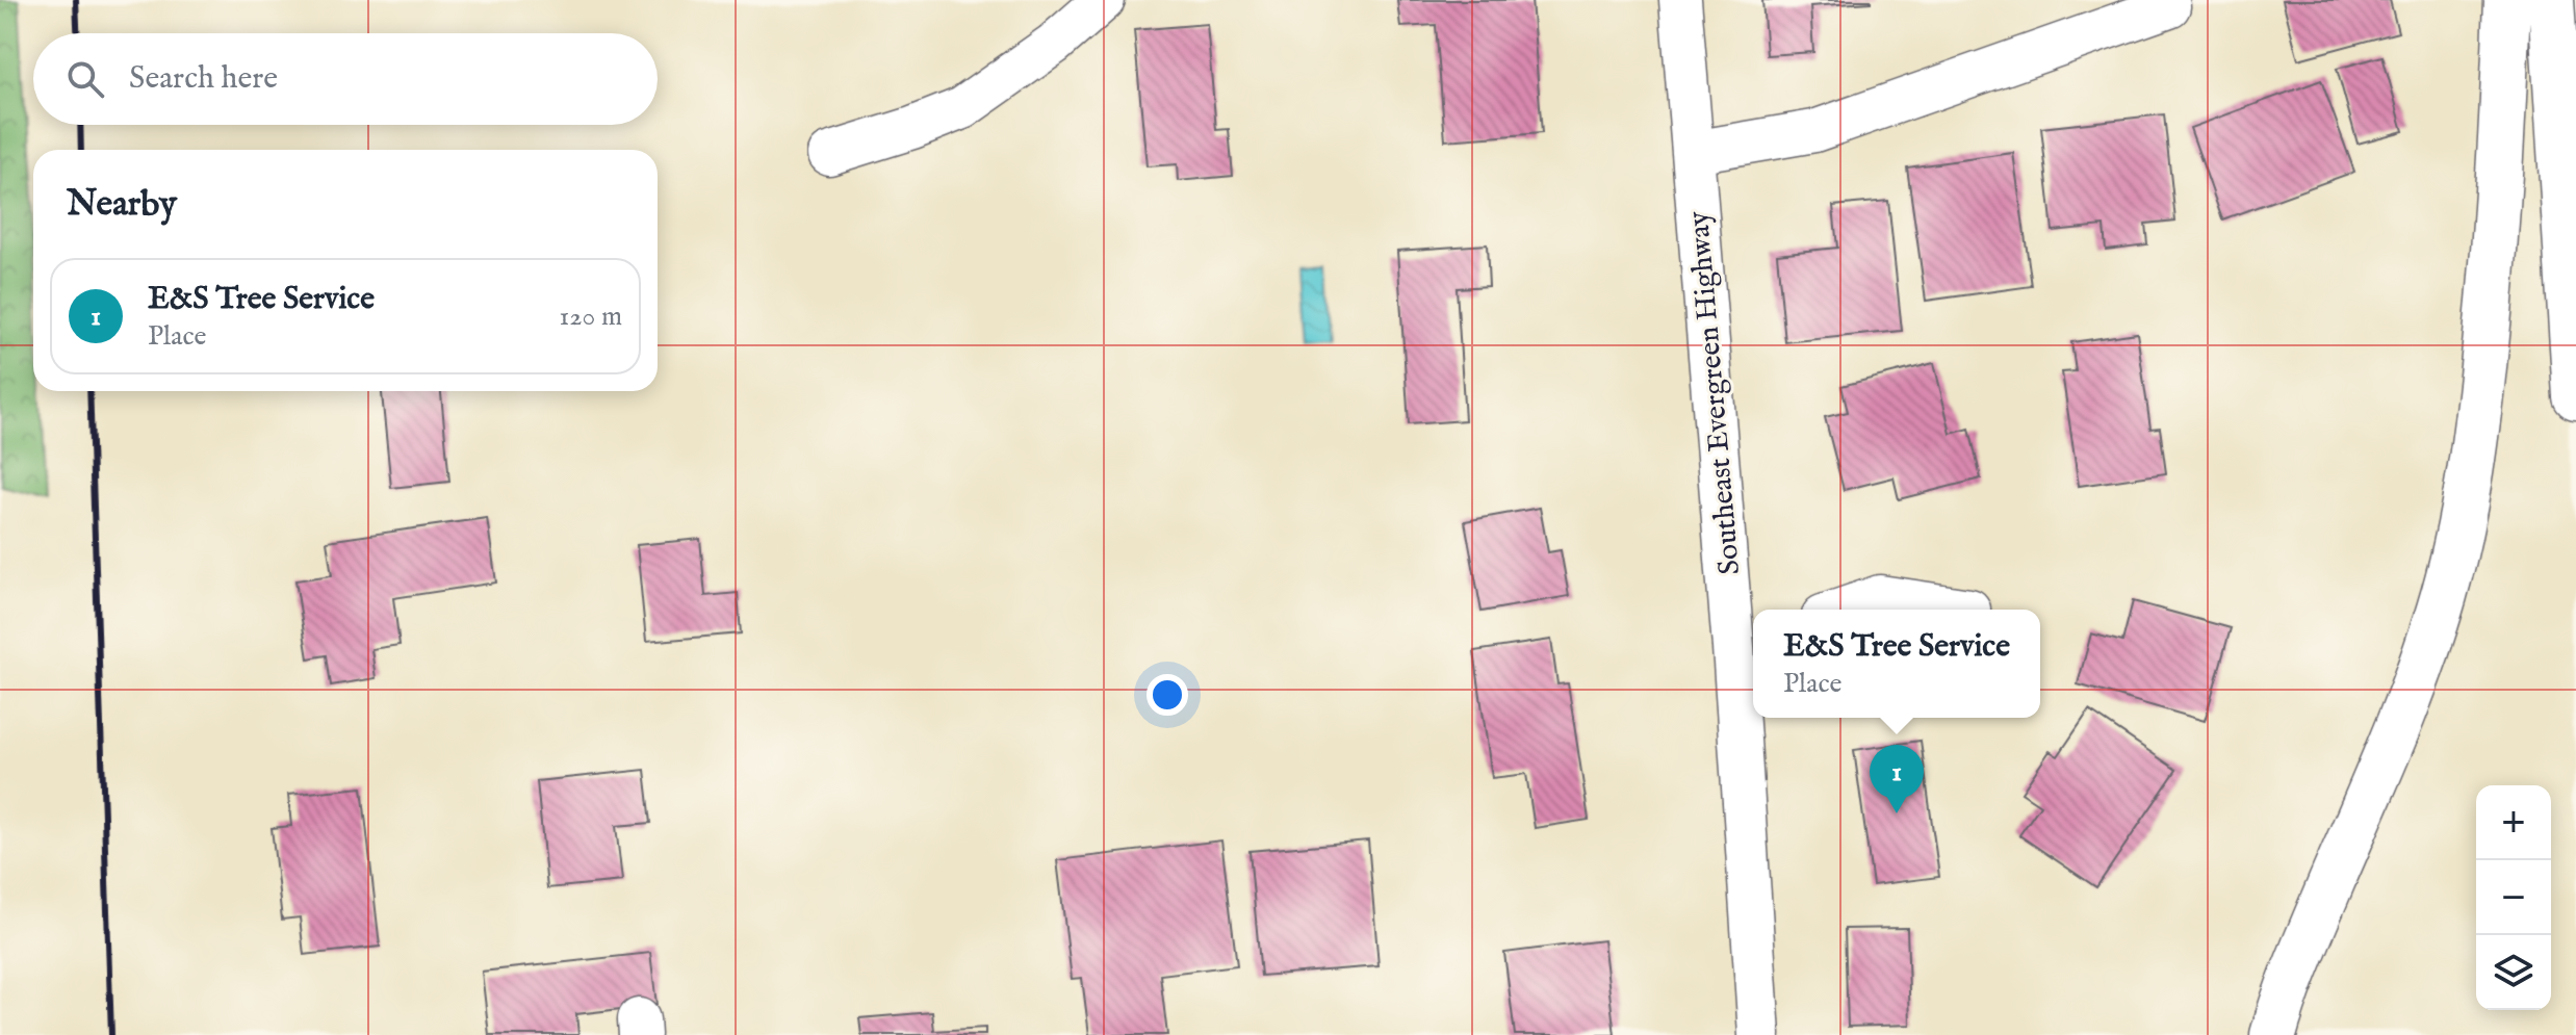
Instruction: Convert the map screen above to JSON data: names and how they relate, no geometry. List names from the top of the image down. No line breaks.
{"streets":{"street":["Southeast Evergreen Highway"]},"page":{"search":"Search here","heading":"Nearby","list":[{"mark":"1","name":"E&S Tree Service","note":"Place","value":"120 m"}],"popup":["E&S Tree Service","Place"],"pins":"1","map_buttons":["+","−"]}}
